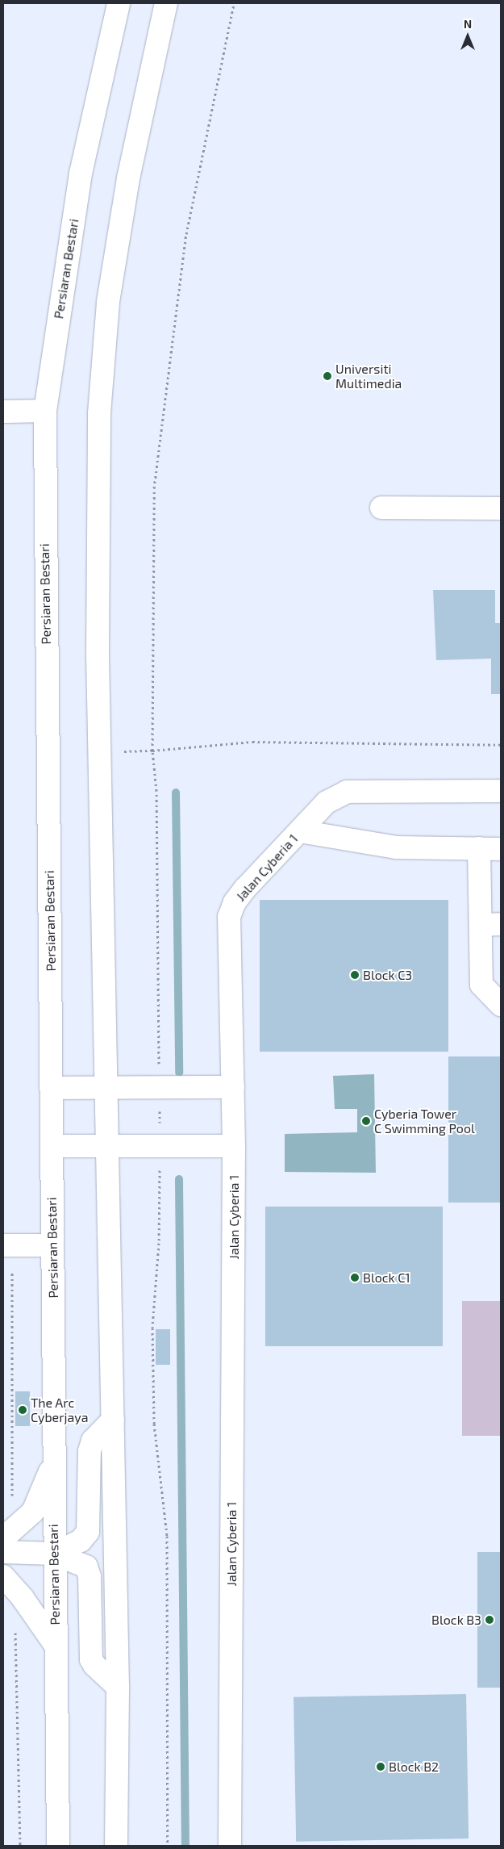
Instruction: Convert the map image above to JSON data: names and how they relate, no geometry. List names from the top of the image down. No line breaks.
{"streets":{"main road":["Persiaran Bestari","Jalan Cyberia 1"]},"places":["Universiti Multimedia","Block C3","Cyberia Tower C Swimming Pool","Block C1","The Arc Cyberjaya","Block B3","Block B2"],"north":"top"}
